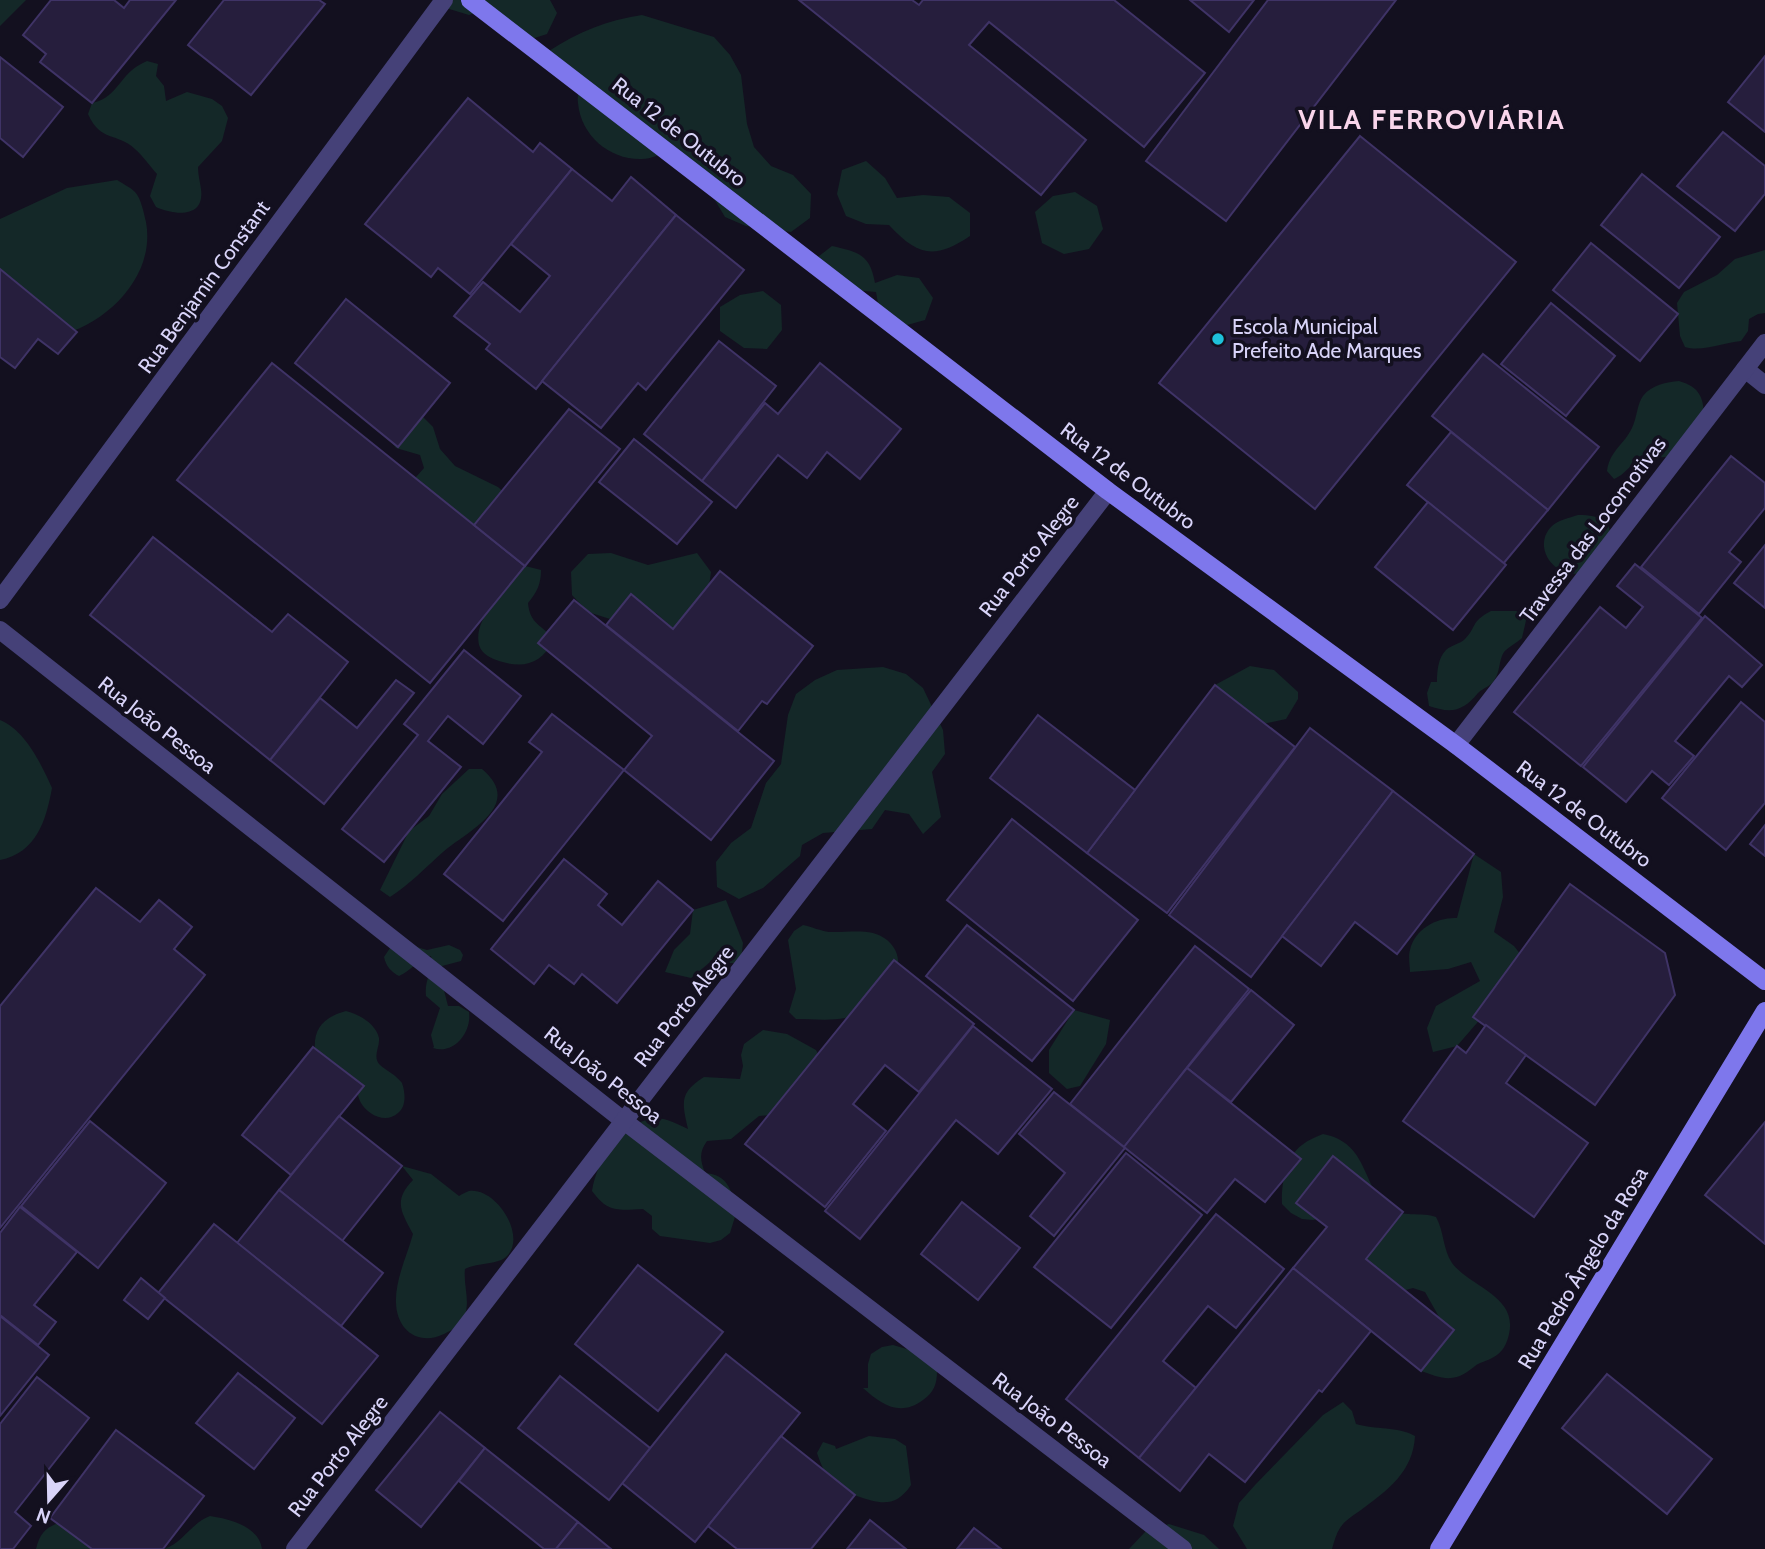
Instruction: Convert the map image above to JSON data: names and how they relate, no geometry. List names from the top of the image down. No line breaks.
{"streets":{"main road":["Rua 12 de Outubro","Rua Pedro Ângelo da Rosa"],"street":["Rua Benjamin Constant","Travessa das Locomotivas","Rua Porto Alegre","Rua João Pessoa"]},"crossings":[["Rua 12 de Outubro","Travessa das Locomotivas"],["Rua 12 de Outubro","Rua Porto Alegre"],["Rua Porto Alegre","Rua João Pessoa"]],"districts":["VILA FERROVIÁRIA"],"places":["Escola Municipal Prefeito Ade Marques"],"north":"bottom"}
